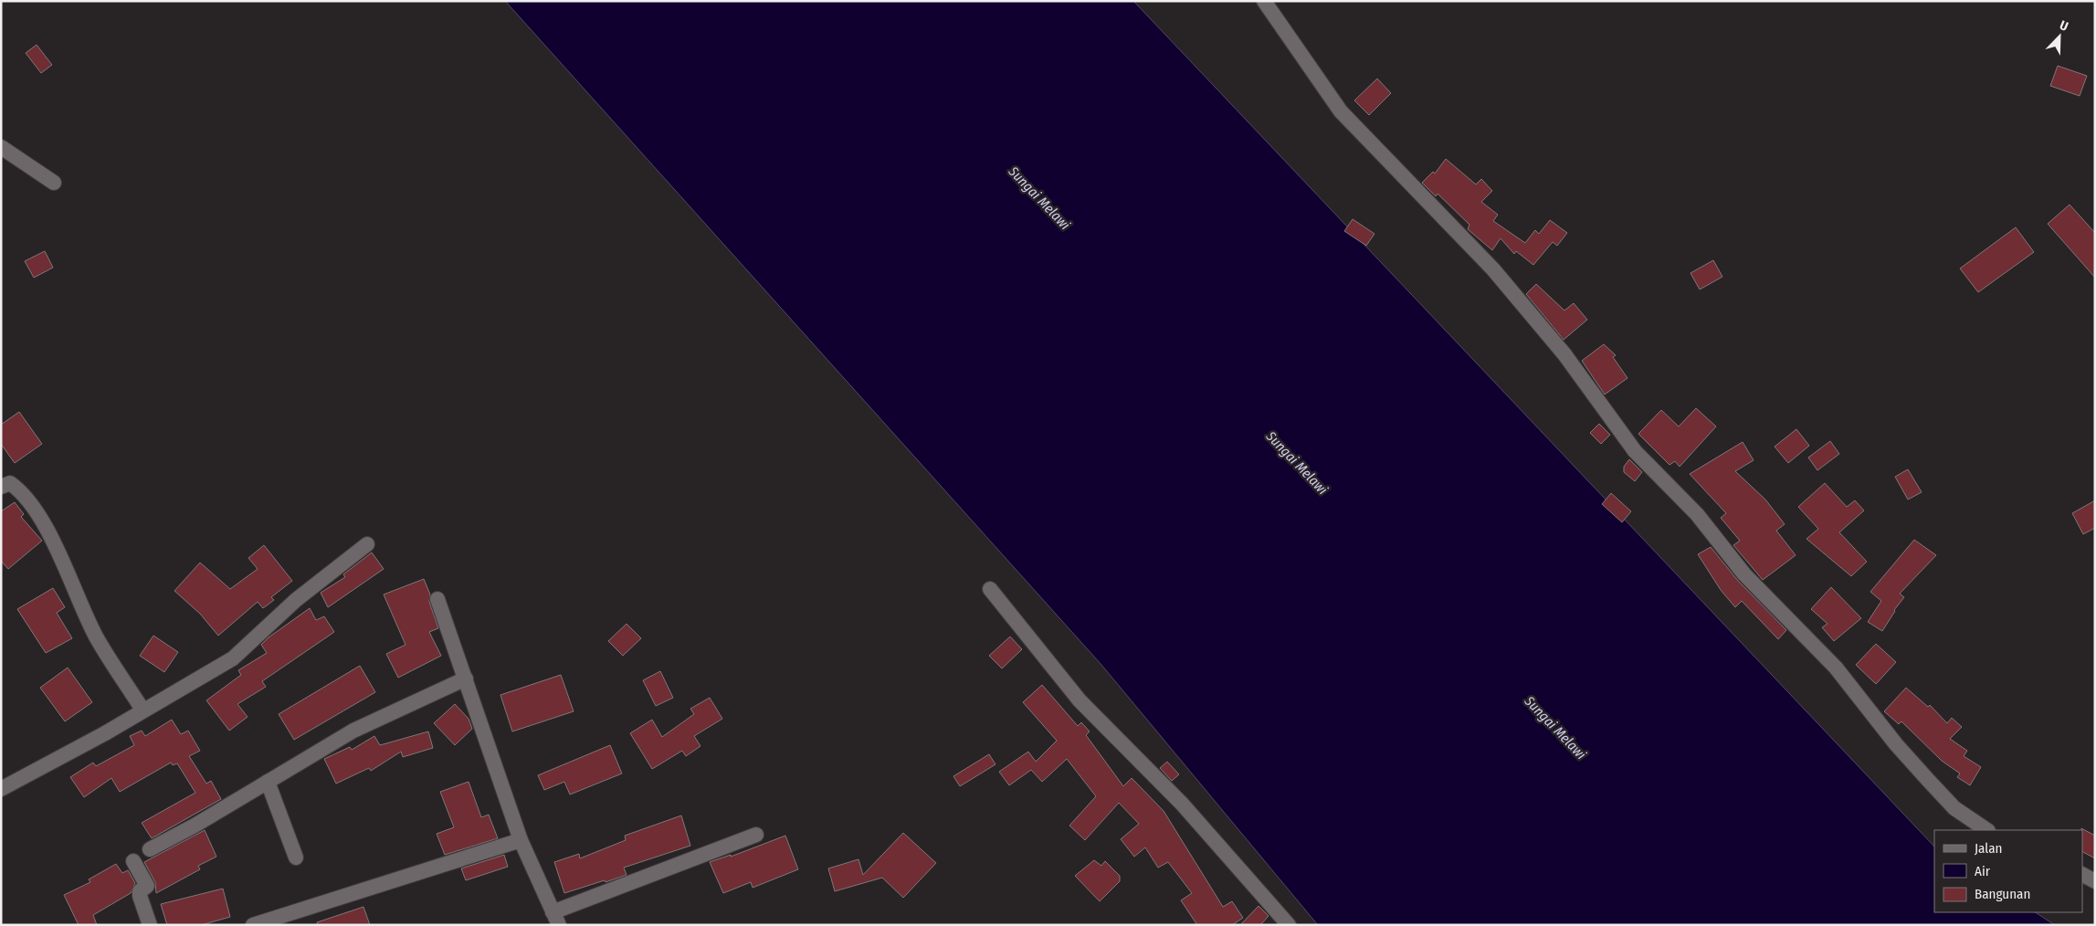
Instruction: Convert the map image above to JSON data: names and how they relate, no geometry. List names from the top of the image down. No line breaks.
{"water":["Sungai Melawi"],"legend":["Jalan","Air","Bangunan"],"north":"top right"}
